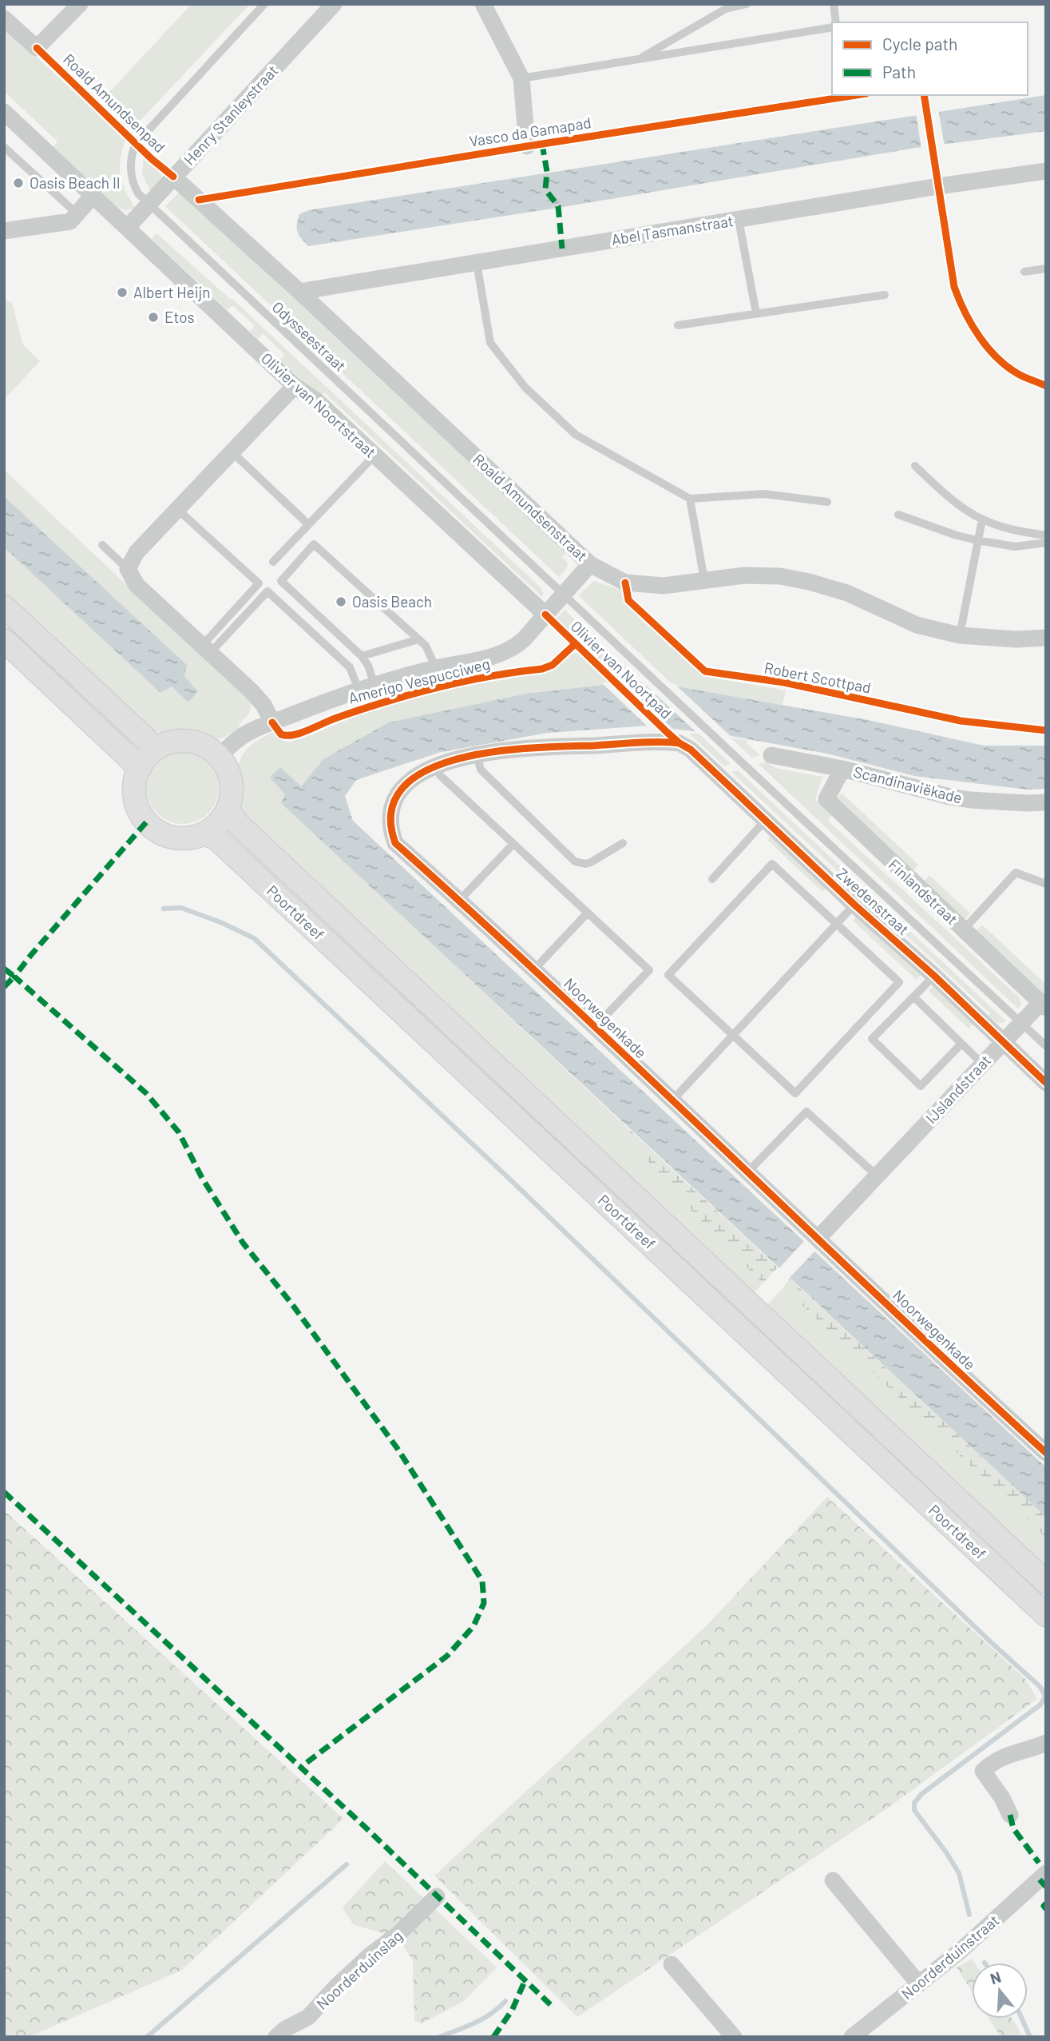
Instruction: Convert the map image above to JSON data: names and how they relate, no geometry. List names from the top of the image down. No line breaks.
{"streets":{"main road":["Poortdreef"],"street":["Henry Stanleystraat","Abel Tasmanstraat","Olivier van Noortstraat","Roald Amundsenstraat","Amerigo Vespucciweg","Scandinaviëkade","Finlandstraat","Zwedenstraat","Noorwegenkade","IJslandstraat","Noorderduinstraat","Noorderduinslag"],"lane":["Odysseestraat"],"cycle path":["Roald Amundsenpad","Vasco da Gamapad","Olivier van Noortpad","Robert Scottpad"]},"crossings":[["Henry Stanleystraat","Odysseestraat"],["Henry Stanleystraat","Olivier van Noortstraat"],["Henry Stanleystraat","Roald Amundsenstraat"],["Abel Tasmanstraat","Roald Amundsenstraat"],["Odysseestraat","Amerigo Vespucciweg"],["Odysseestraat","IJslandstraat"],["Olivier van Noortstraat","Amerigo Vespucciweg"],["Roald Amundsenstraat","Amerigo Vespucciweg"],["Amerigo Vespucciweg","Poortdreef"],["Scandinaviëkade","Finlandstraat"],["Finlandstraat","IJslandstraat"],["Zwedenstraat","Noorwegenkade"],["Zwedenstraat","IJslandstraat"],["Noorwegenkade","IJslandstraat"]],"places":["Oasis Beach II","Albert Heijn","Etos","Oasis Beach"],"legend":["Cycle path","Path"],"north":"top"}
